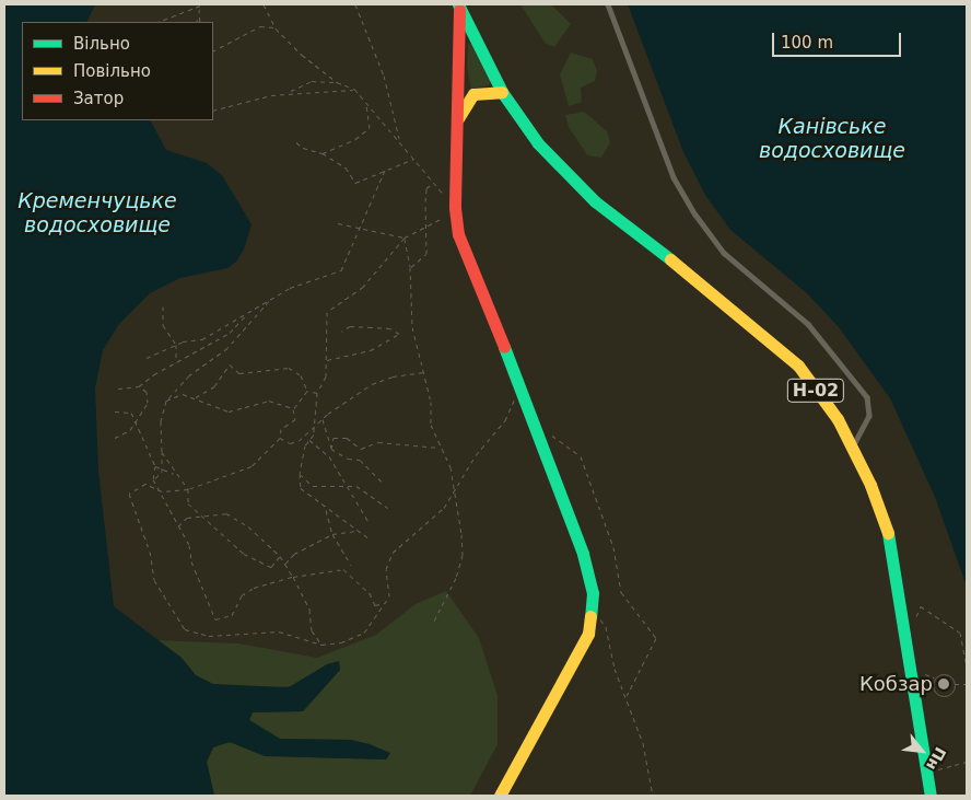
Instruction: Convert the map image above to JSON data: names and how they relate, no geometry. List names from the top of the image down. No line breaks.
{"streets":{"main road":["Н-02"]},"water":["Канівське водосховище","Кременчуцьке водосховище"],"places":["Кобзар"],"legend":["Вільно","Повільно","Затор"],"scale_bar":"100 m","north":"bottom right"}
